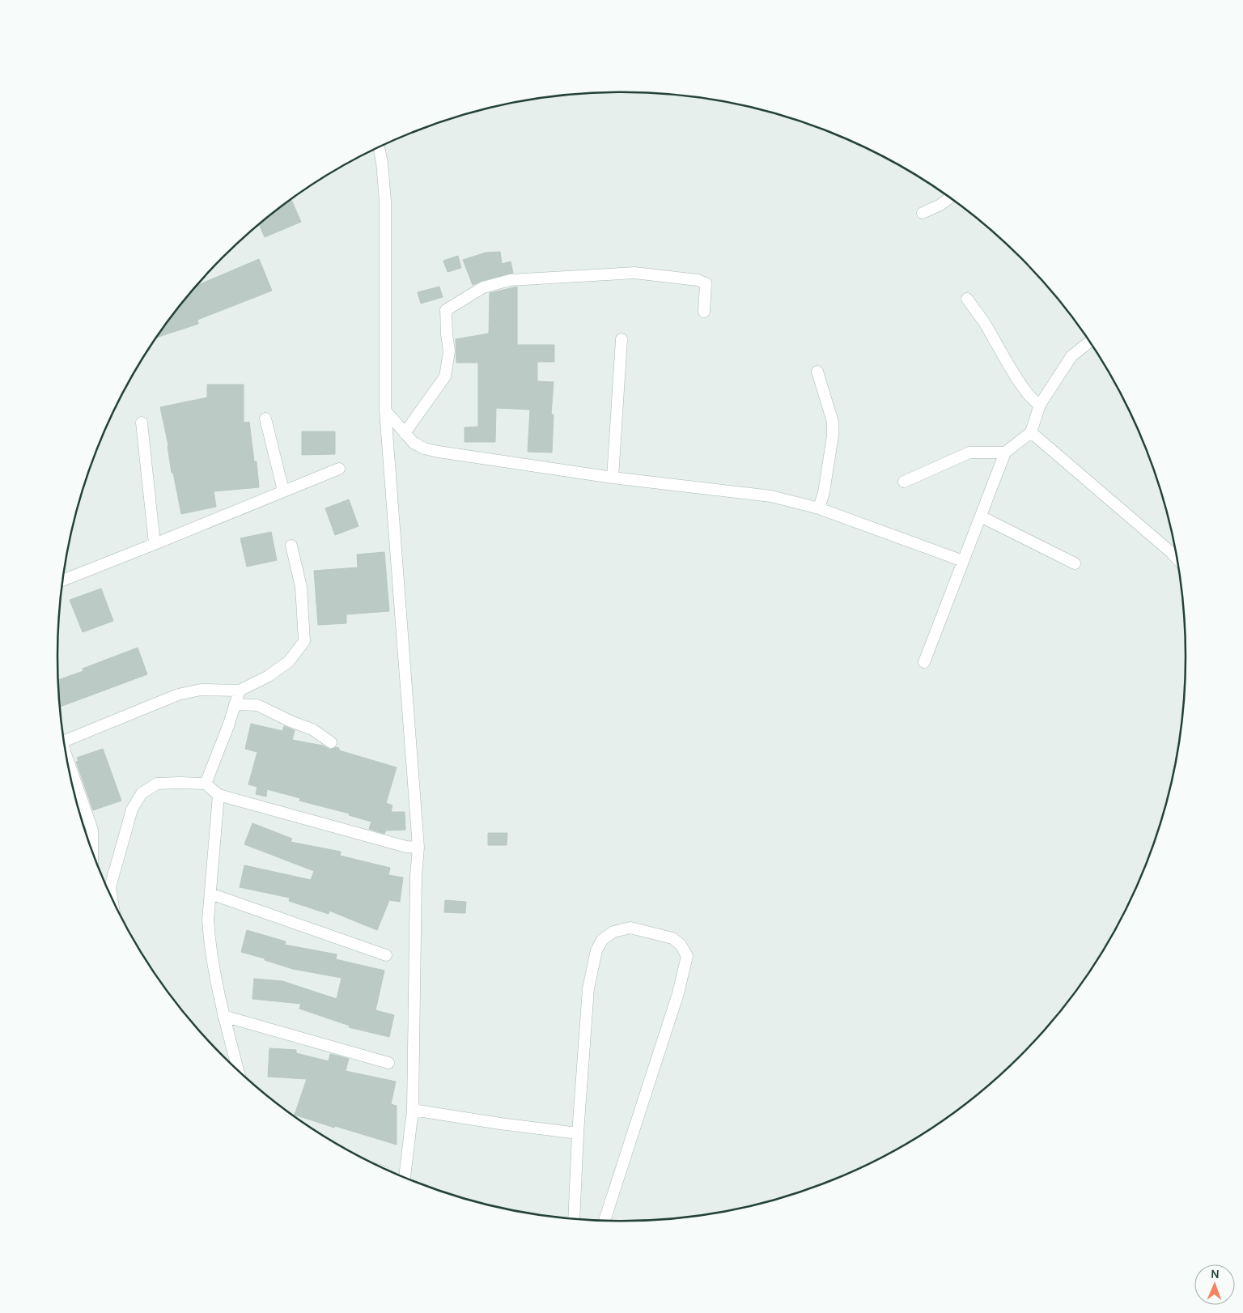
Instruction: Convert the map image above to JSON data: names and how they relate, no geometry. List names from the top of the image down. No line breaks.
{"north":"top"}
